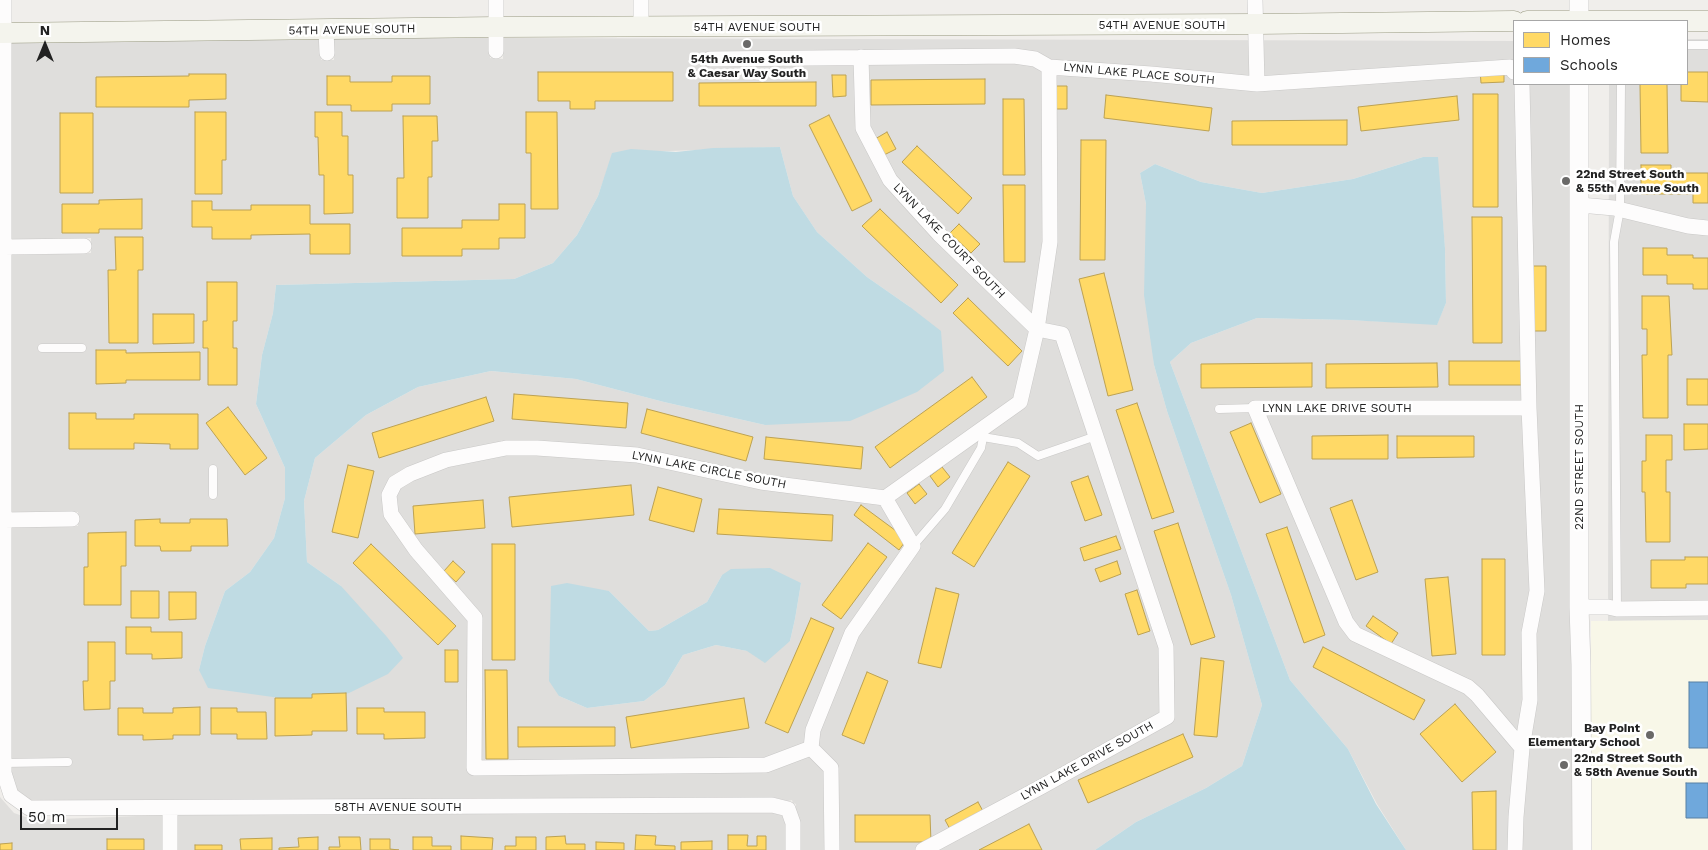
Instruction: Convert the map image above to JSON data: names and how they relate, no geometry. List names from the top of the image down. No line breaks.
{"streets":{"main road":["54TH AVENUE SOUTH"],"street":["LYNN LAKE PLACE SOUTH","LYNN LAKE COURT SOUTH","LYNN LAKE DRIVE SOUTH","22ND STREET SOUTH","LYNN LAKE CIRCLE SOUTH","58TH AVENUE SOUTH"]},"crossings":[["LYNN LAKE PLACE SOUTH","LYNN LAKE COURT SOUTH"],["LYNN LAKE COURT SOUTH","LYNN LAKE DRIVE SOUTH"]],"places":["54th Avenue South & Caesar Way South","22nd Street South & 55th Avenue South","Bay Point Elementary School","22nd Street South & 58th Avenue South"],"legend":["Homes","Schools"],"scale_bar":"50 m","north":"top"}
